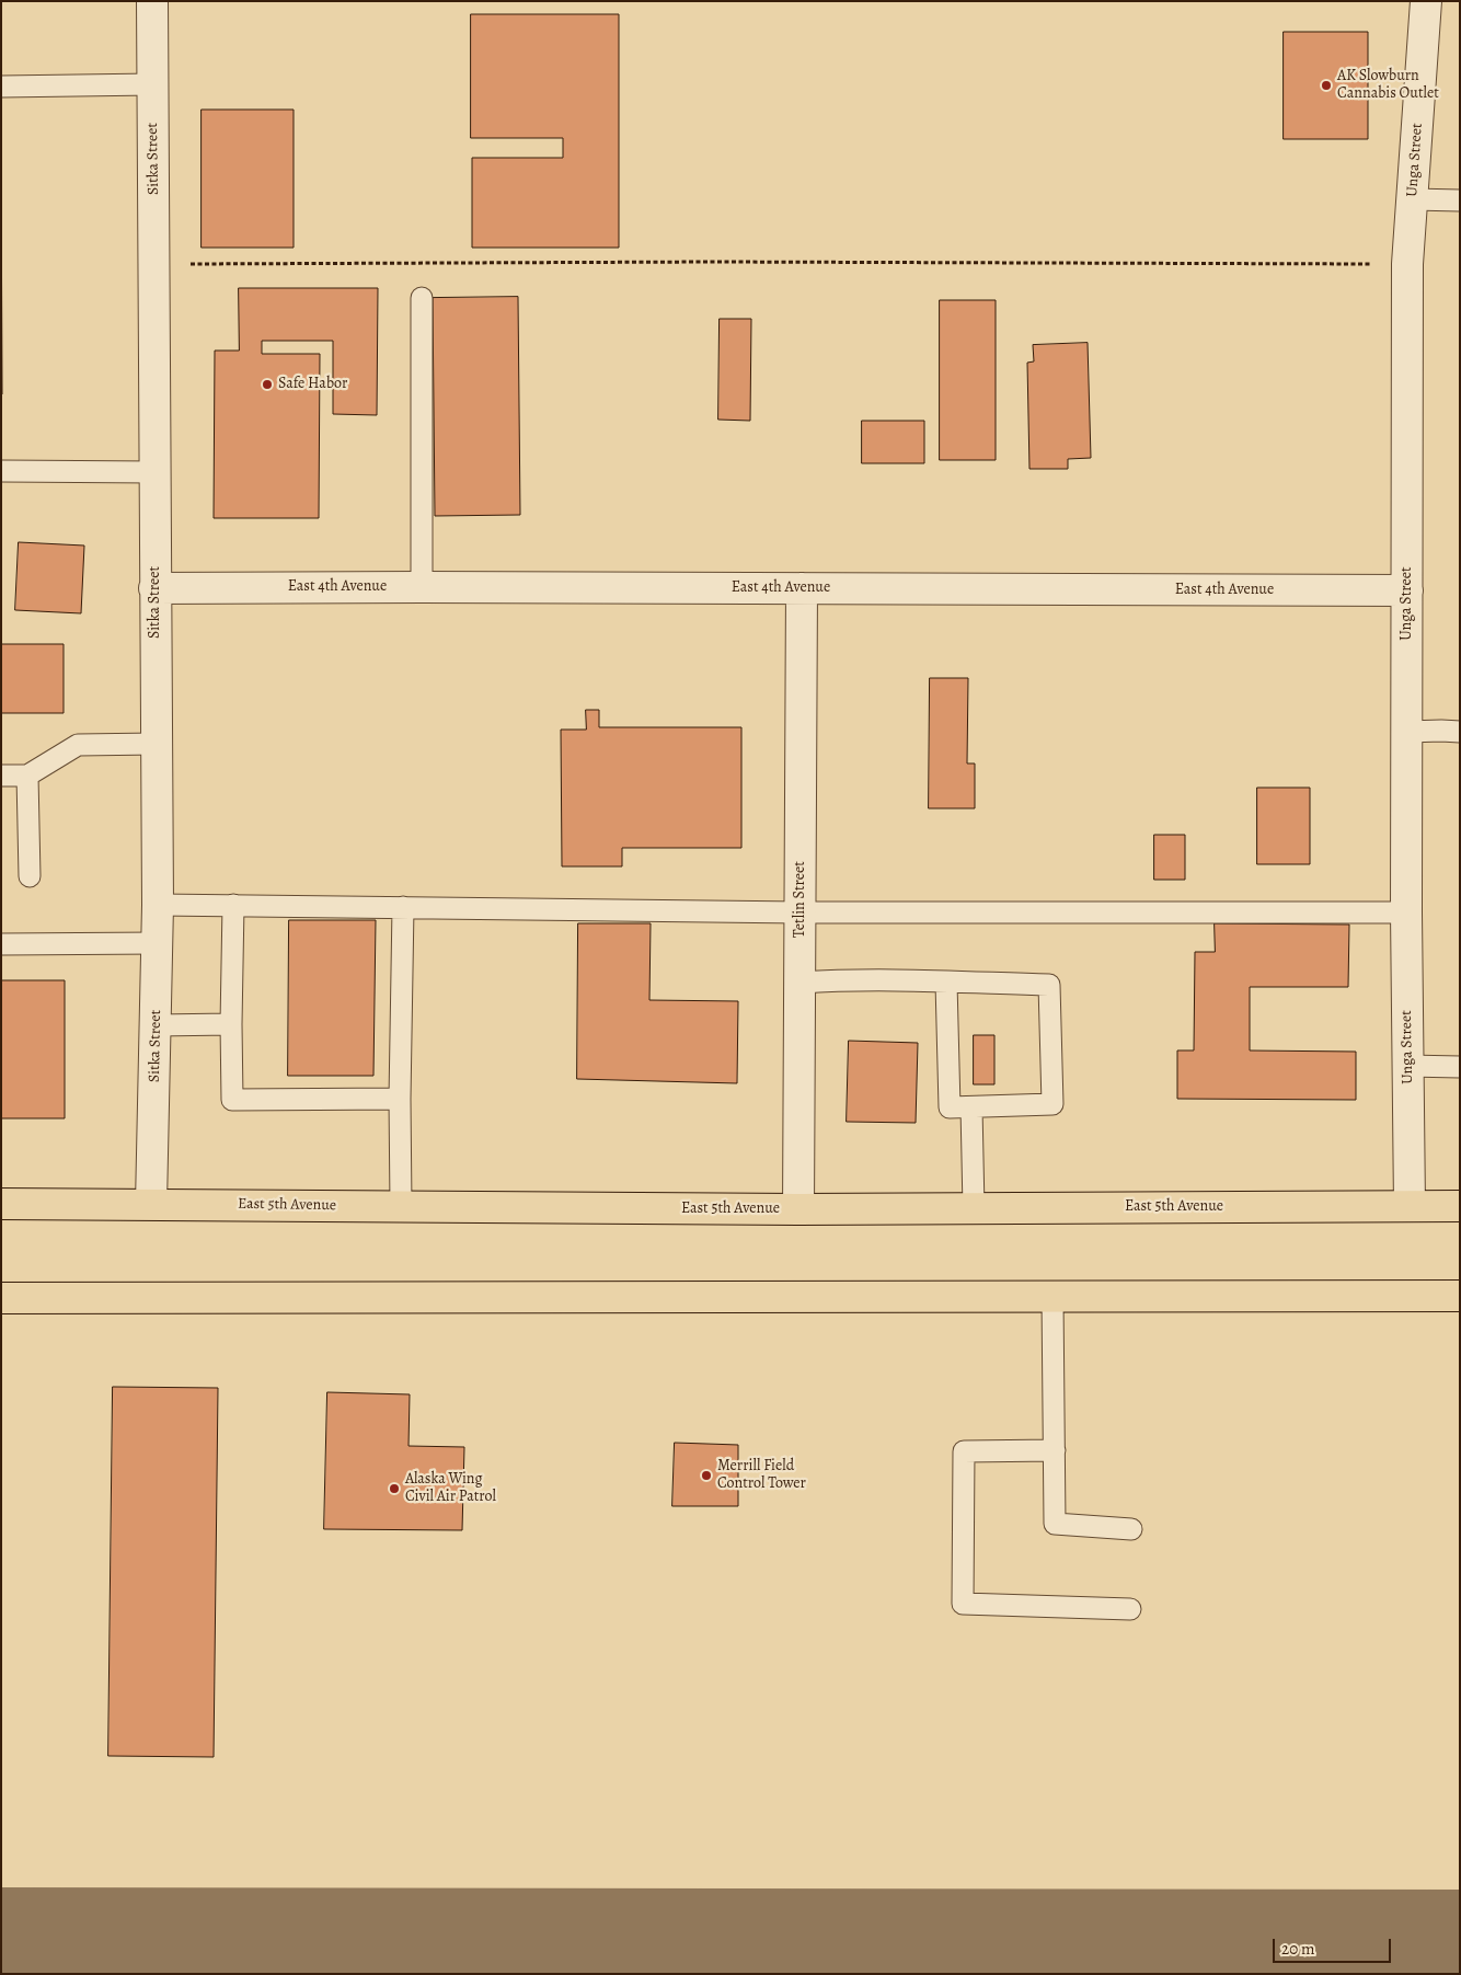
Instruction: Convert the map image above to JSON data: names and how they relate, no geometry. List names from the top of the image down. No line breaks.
{"streets":{"highway":["East 5th Avenue"],"street":["Sitka Street","Unga Street","East 4th Avenue","Tetlin Street"]},"crossings":[["Sitka Street","East 4th Avenue"],["Sitka Street","East 5th Avenue"],["Unga Street","East 4th Avenue"],["Unga Street","East 5th Avenue"],["East 4th Avenue","Tetlin Street"],["Tetlin Street","East 5th Avenue"]],"places":["AK Slowburn Cannabis Outlet","Safe Habor","Merrill Field Control Tower","Alaska Wing Civil Air Patrol"],"scale_bar":"20 m"}
